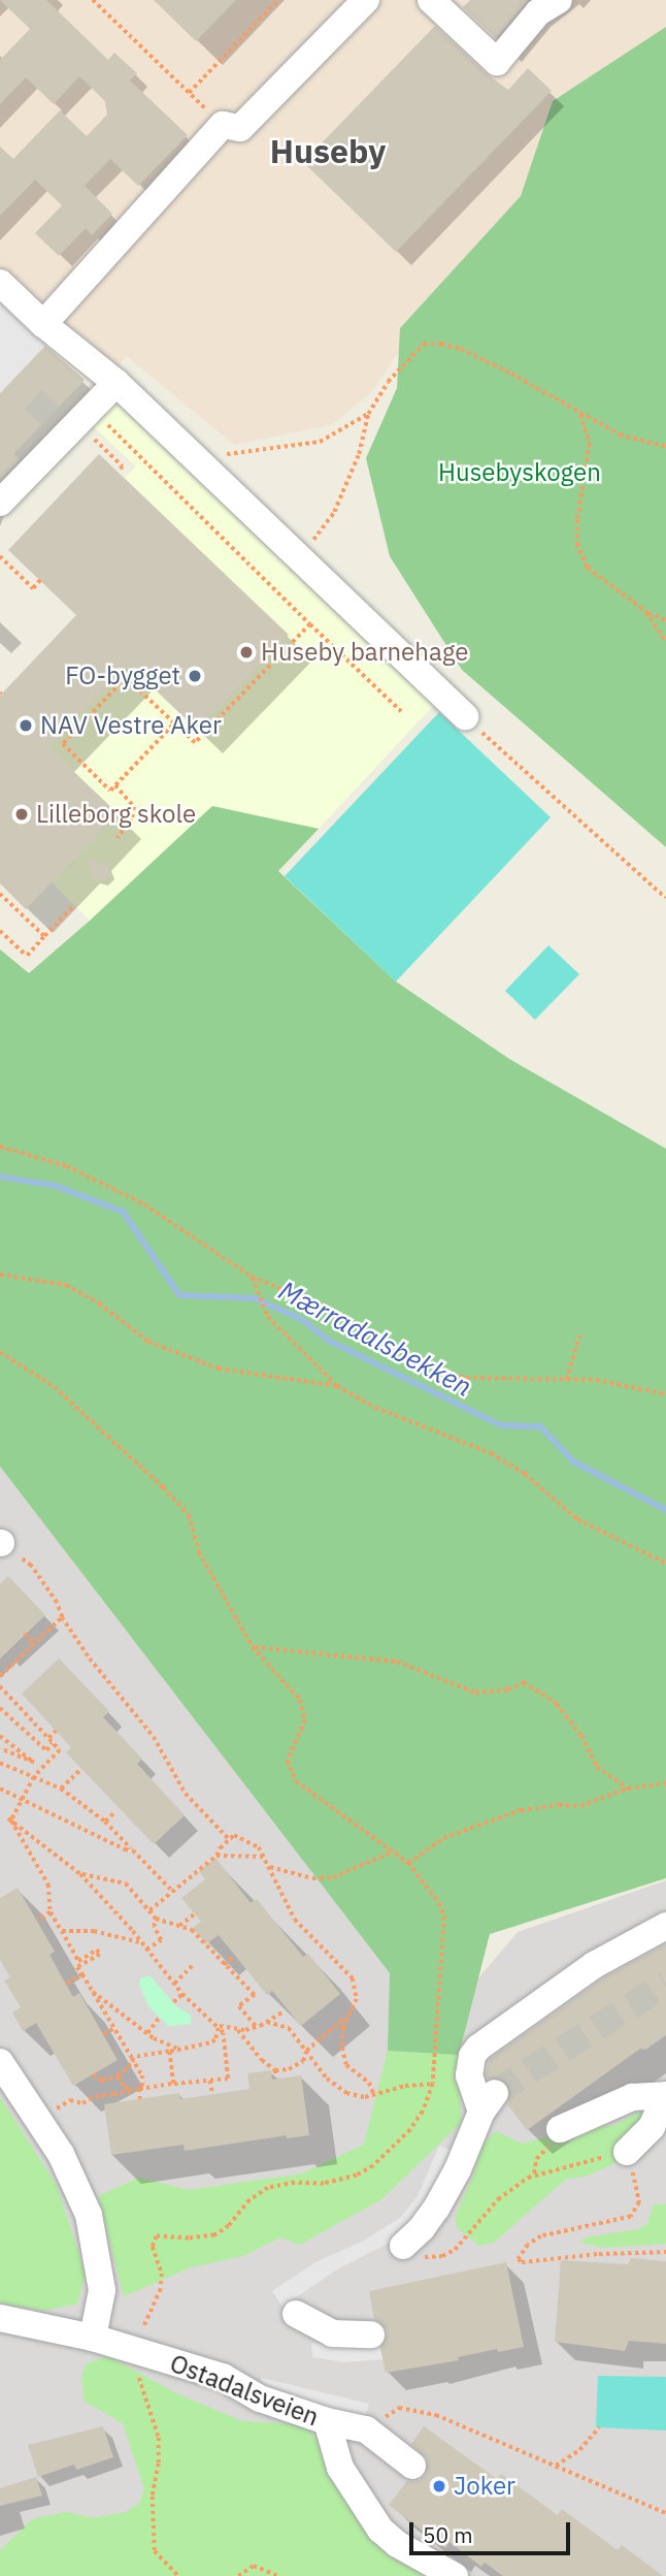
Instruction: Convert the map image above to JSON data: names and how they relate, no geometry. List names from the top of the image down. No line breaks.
{"streets":{"street":["Ostadalsveien"]},"districts":["Huseby"],"water":["Mærradalsbekken"],"parks":["Husebyskogen"],"places":["Huseby barnehage","FO-bygget","NAV Vestre Aker","Lilleborg skole","Joker"],"scale_bar":"50 m"}
